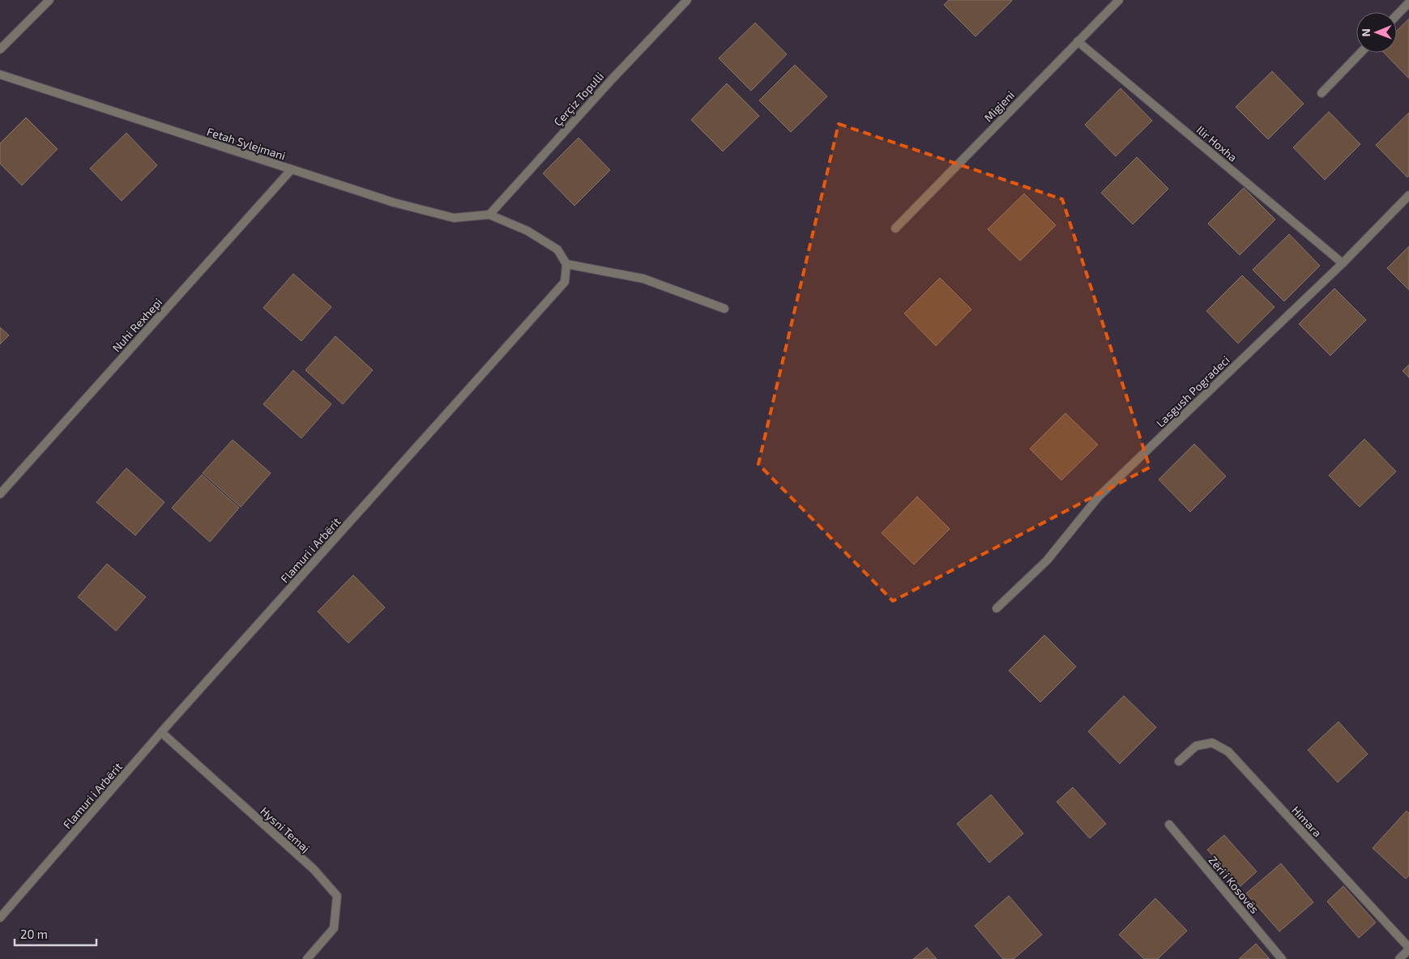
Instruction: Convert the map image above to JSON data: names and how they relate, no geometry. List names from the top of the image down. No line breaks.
{"streets":{"street":["Çerçiz Topulli","Migjeni","Fetah Sylejmani","Ilir Hoxha","Nuhi Rexhepi","Lasgush Pogradeci","Flamuri i Arbërit","Himara","Hysni Temaj","Zëri i Kosovës"]},"crossings":[["Çerçiz Topulli","Fetah Sylejmani"],["Migjeni","Ilir Hoxha"],["Fetah Sylejmani","Nuhi Rexhepi"],["Ilir Hoxha","Lasgush Pogradeci"],["Flamuri i Arbërit","Hysni Temaj"]],"scale_bar":"20 m","north":"left"}
